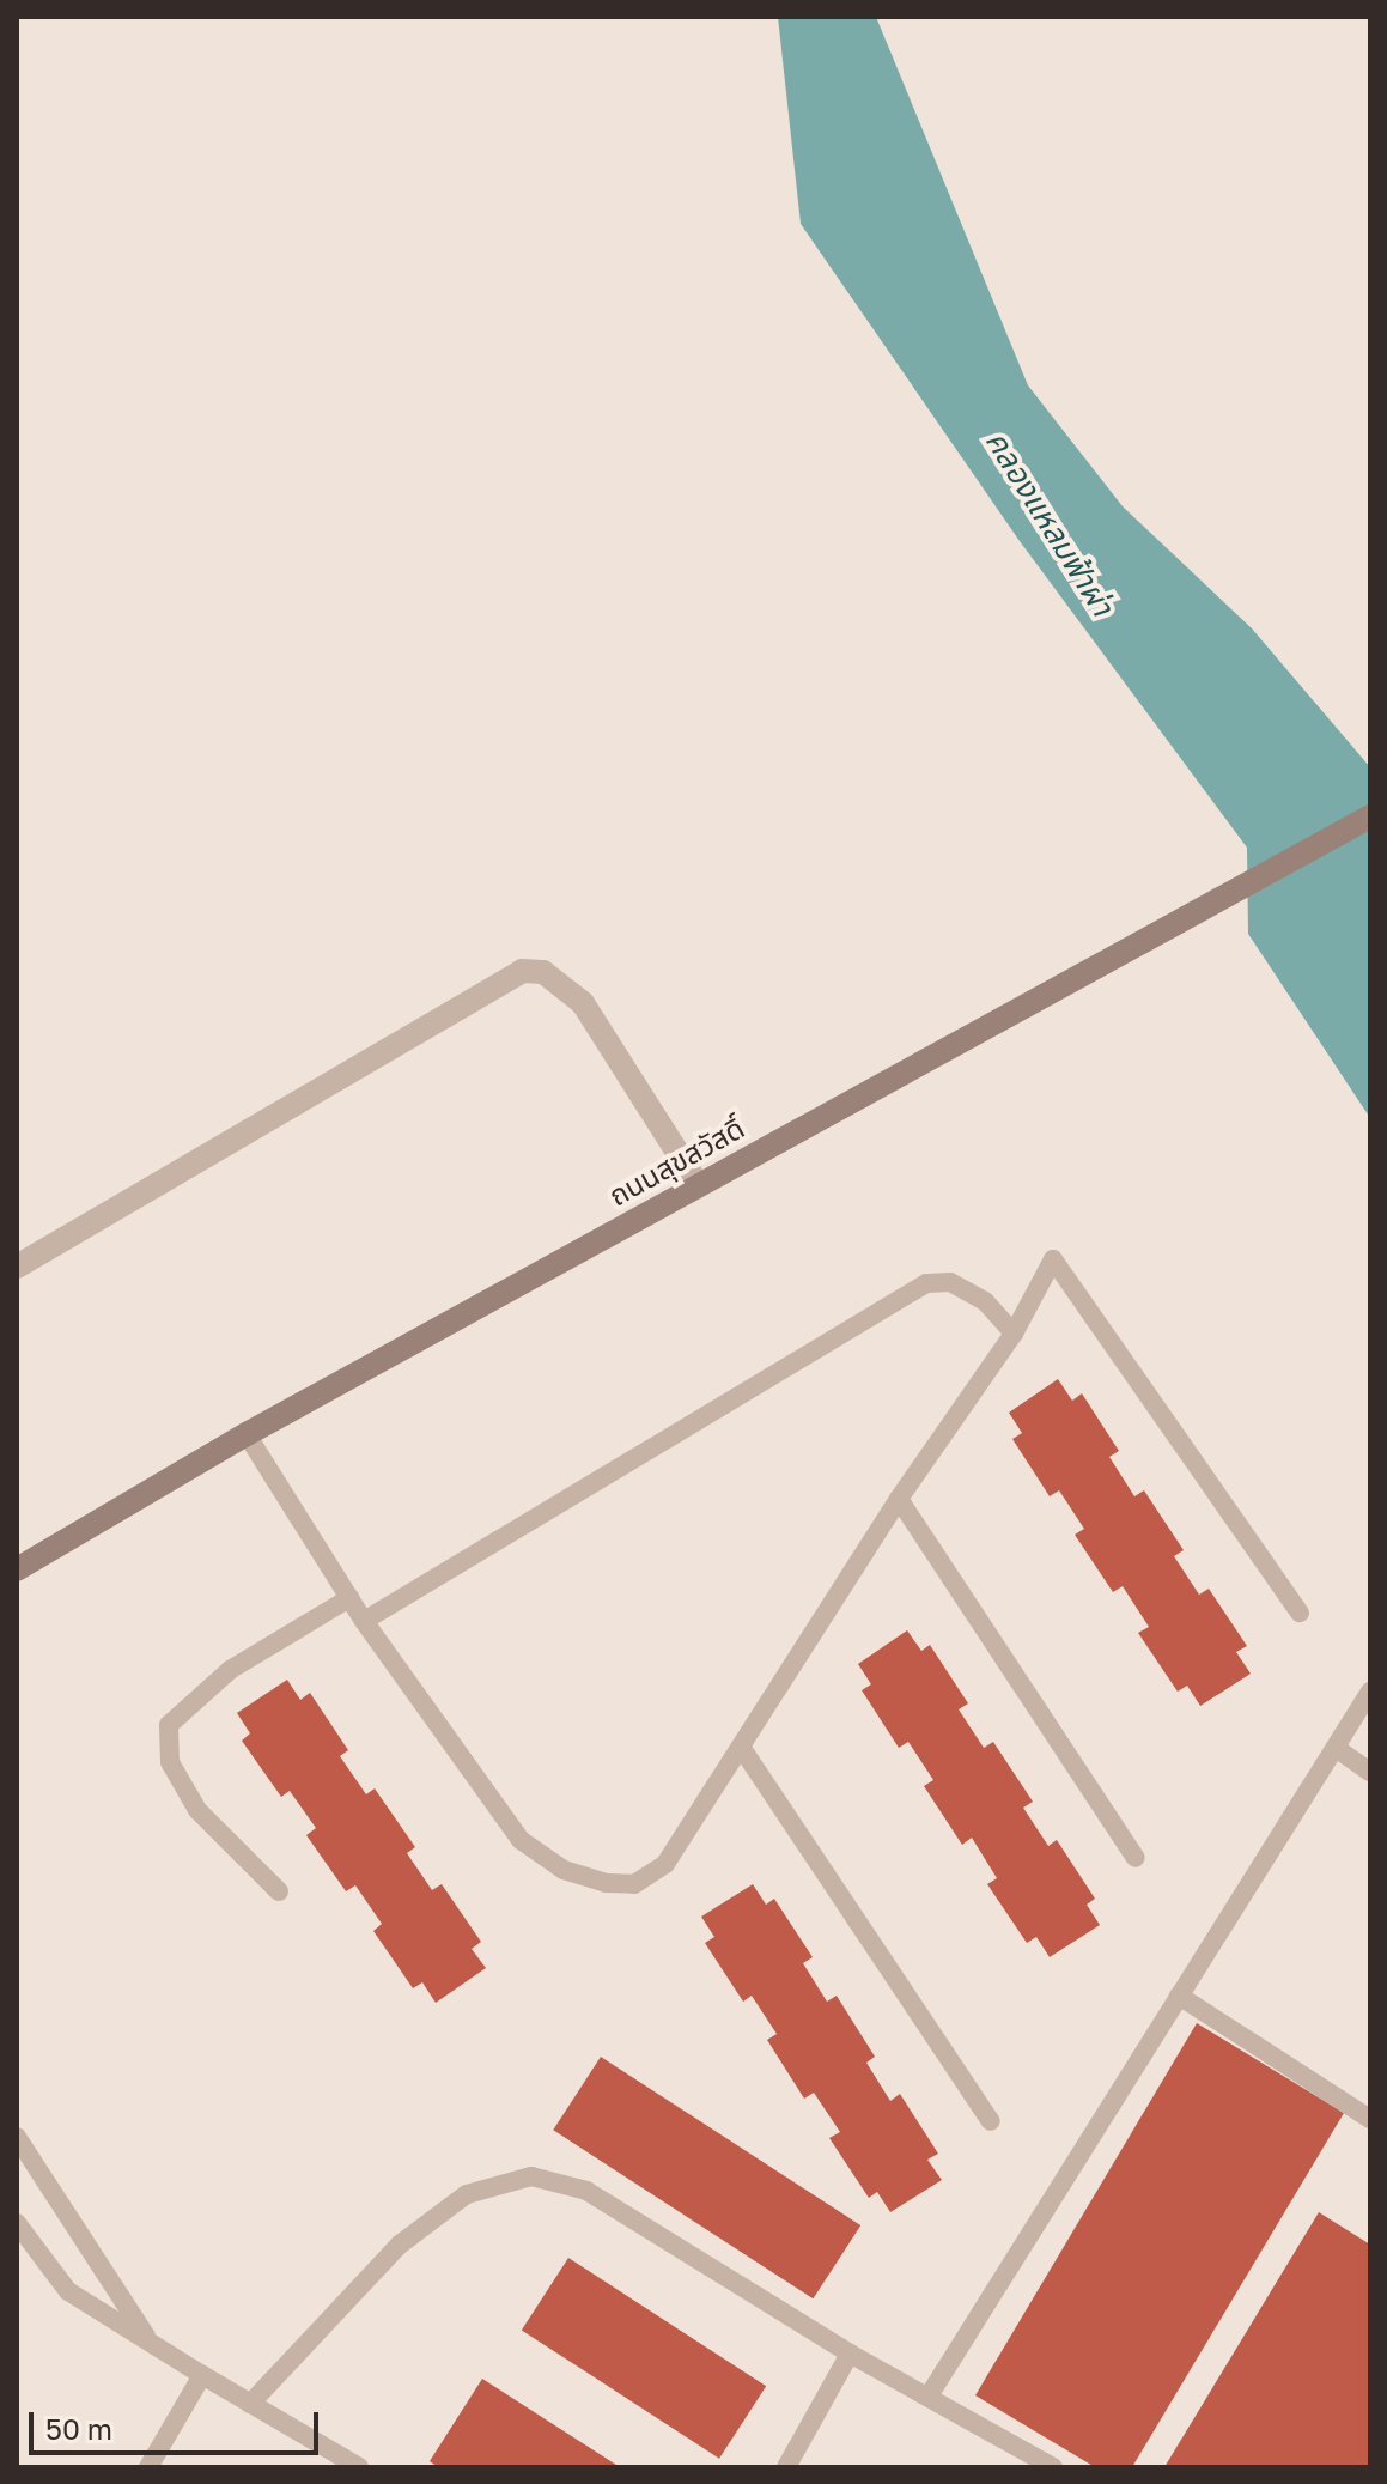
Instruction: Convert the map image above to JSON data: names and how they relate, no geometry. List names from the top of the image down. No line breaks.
{"streets":{"main road":["ถนนสุขสวัสดิ์"]},"water":["คลองแหลมฟ้าผ่า"],"scale_bar":"50 m"}
